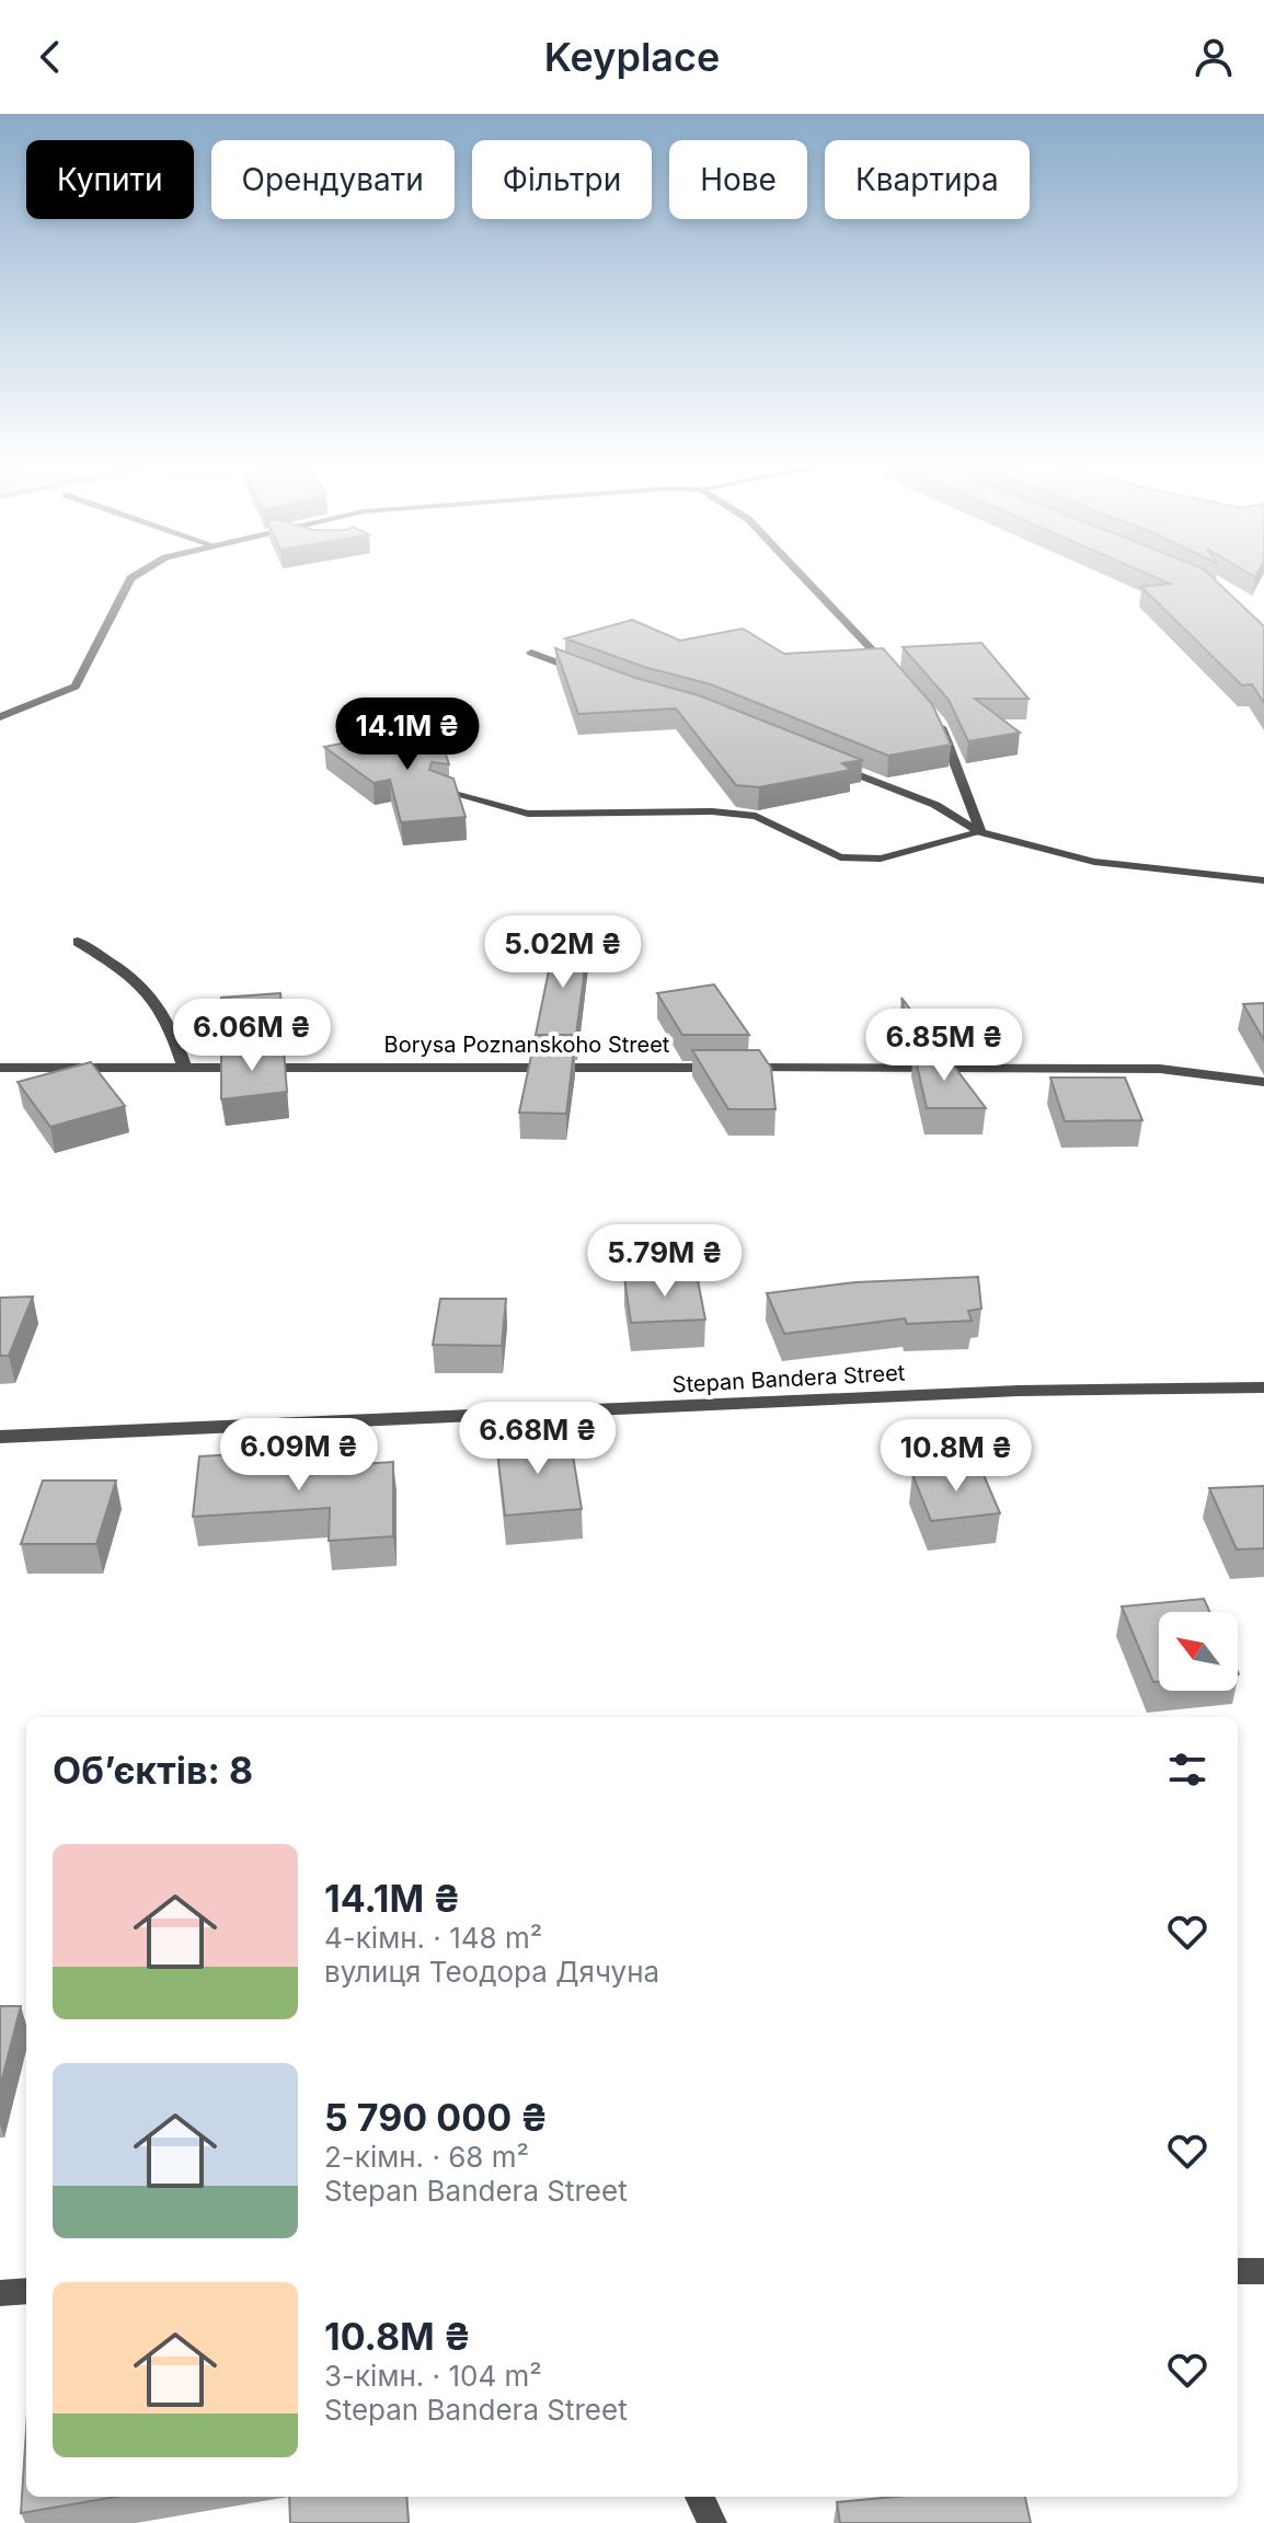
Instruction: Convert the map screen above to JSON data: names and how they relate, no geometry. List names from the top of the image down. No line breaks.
{"streets":{"street":["Borysa Poznanskoho Street","Stepan Bandera Street"]},"north":"top left","page":{"header":"Keyplace","chip":["Купити","Орендувати","Фільтри","Нове","Квартира"],"price":["14.1M ₴","5.02M ₴","6.06M ₴","6.85M ₴","5.79M ₴","6.68M ₴","6.09M ₴","10.8M ₴"],"heading":"Об’єктів: 8","list":[{"name":"14.1M ₴","note":"4-кімн. · 148 m² · вулиця Теодора Дячуна"},{"name":"5 790 000 ₴","note":"2-кімн. · 68 m² · Stepan Bandera Street"},{"name":"10.8M ₴","note":"3-кімн. · 104 m² · Stepan Bandera Street"}]}}
